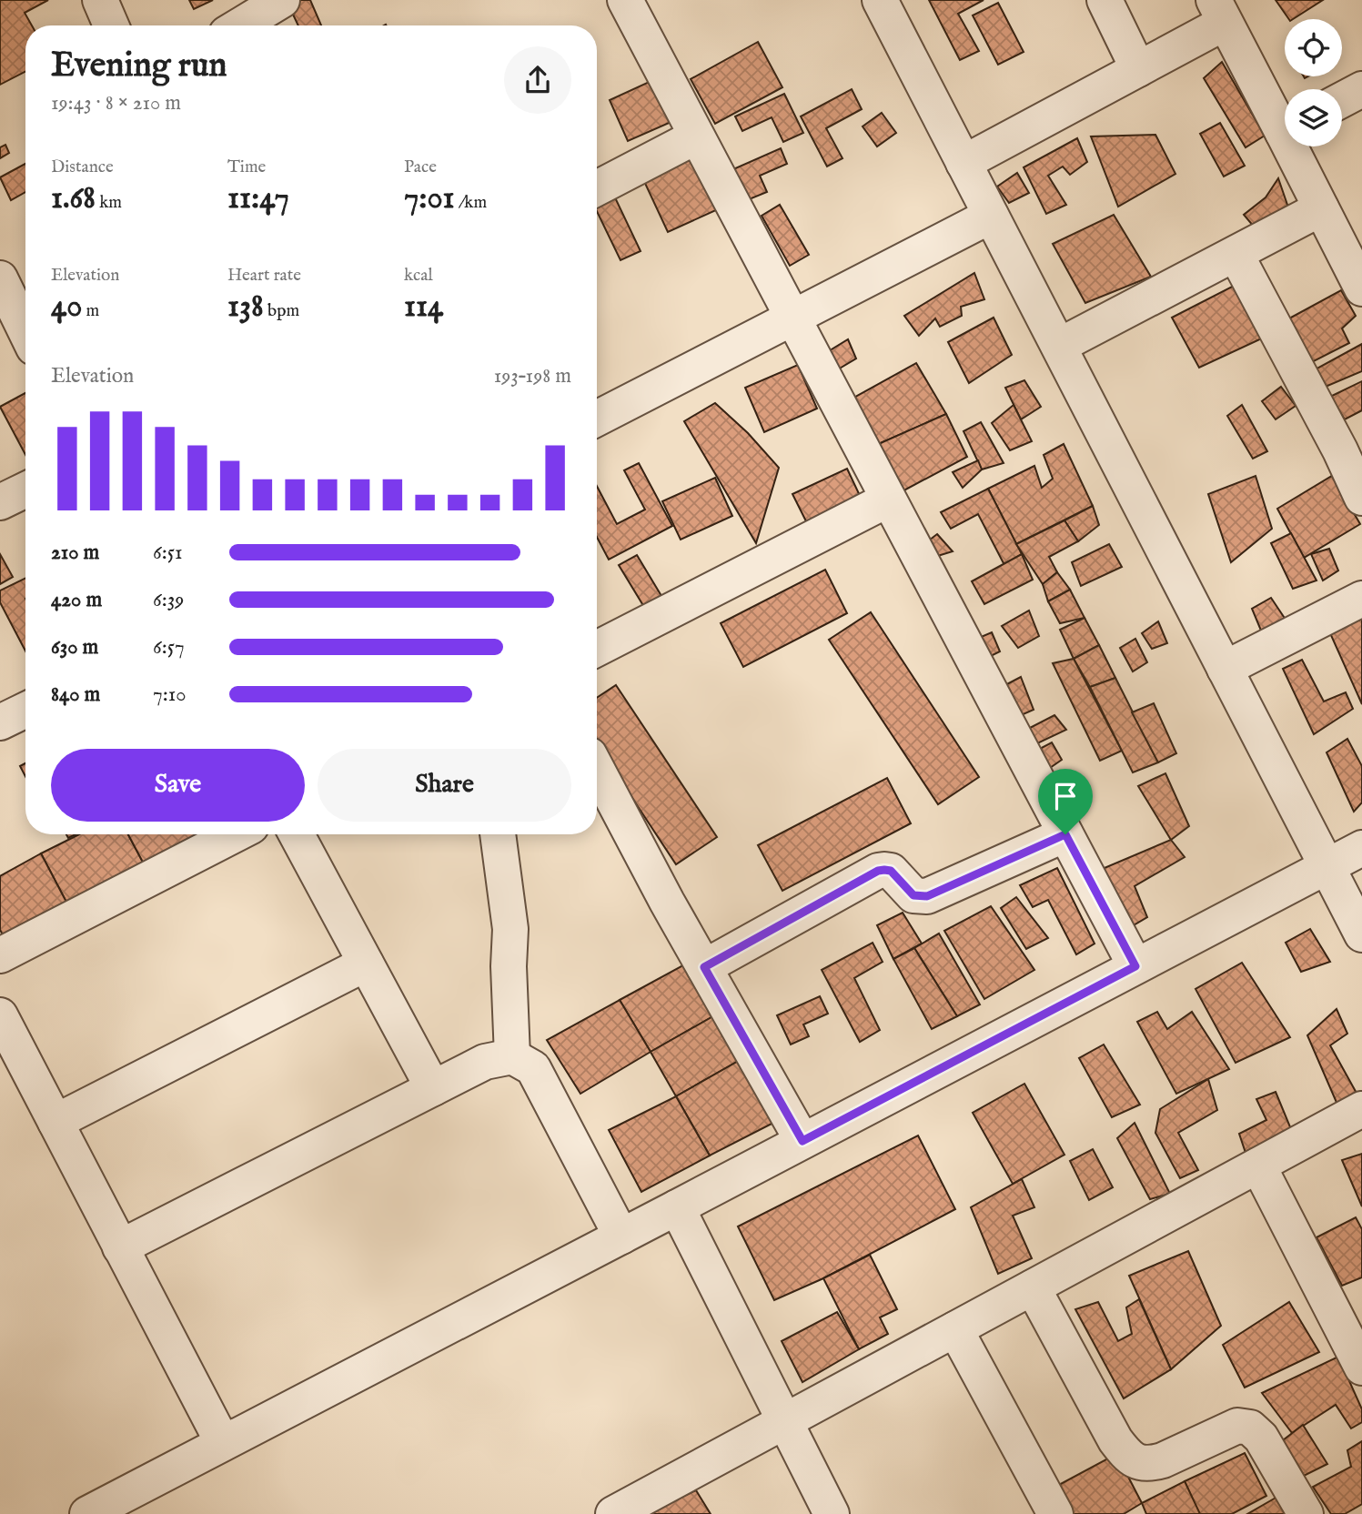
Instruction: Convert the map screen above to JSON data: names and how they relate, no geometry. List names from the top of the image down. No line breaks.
{"page":{"heading":["Evening run","19:43 · 8 × 210 m"],"stats":[["Distance","1.68 km"],["Time","11:47"],["Pace","7:01 /km"],["Elevation","40 m"],["Heart rate","138 bpm"],["kcal","114"]],"chart":["Elevation","193–198 m"],"list":[{"name":"210 m","note":"6:51"},{"name":"420 m","note":"6:39"},{"name":"630 m","note":"6:57"},{"name":"840 m","note":"7:10"}],"buttons":["Save","Share"]}}
